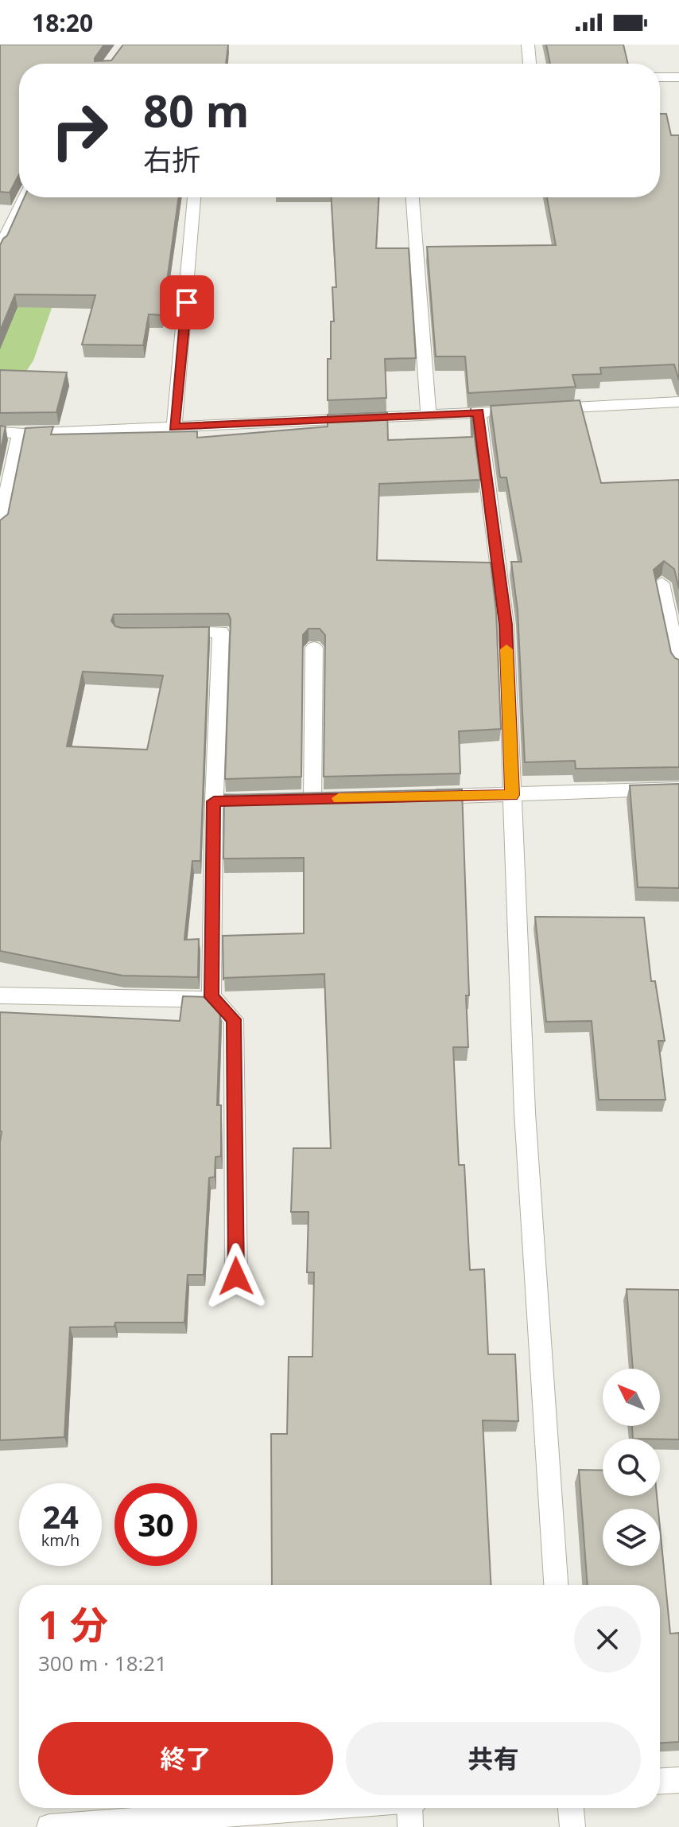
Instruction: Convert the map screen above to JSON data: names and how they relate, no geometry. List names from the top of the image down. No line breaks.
{"north":"top left","page":{"status":"18:20","turn":["80 m","右折"],"speed":"24 km/h","limit":"30","heading":["1 分","300 m · 18:21"],"buttons":["終了","共有"]}}
